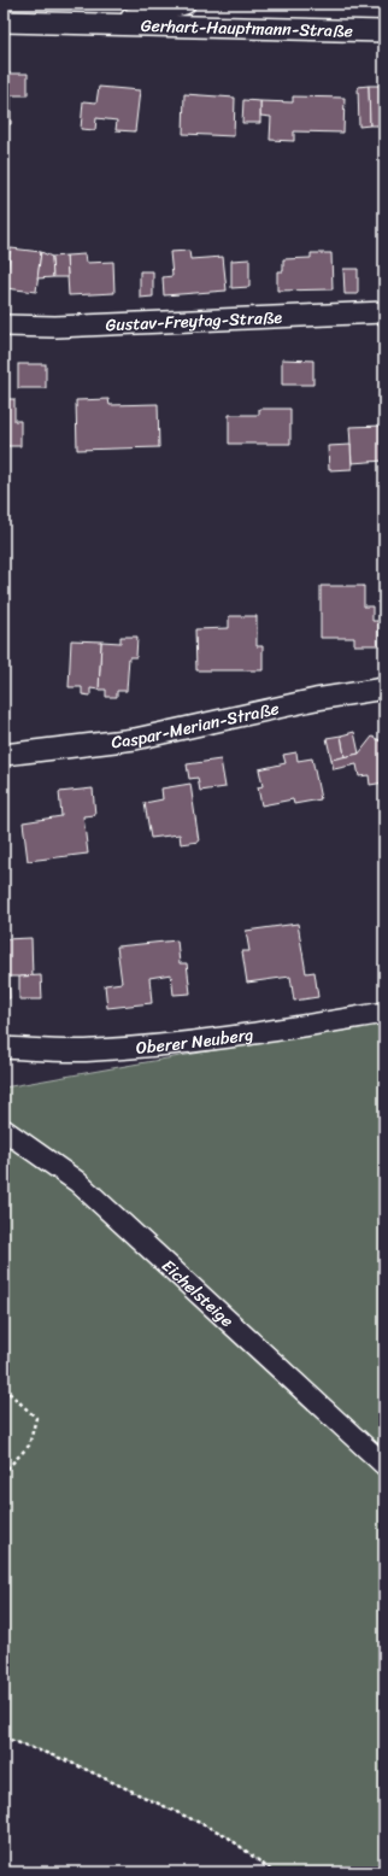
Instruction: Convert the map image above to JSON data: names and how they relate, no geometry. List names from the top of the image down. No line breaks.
{"streets":{"street":["Gerhart-Hauptmann-Straße","Gustav-Freytag-Straße","Caspar-Merian-Straße","Oberer Neuberg","Eichelsteige"]}}
